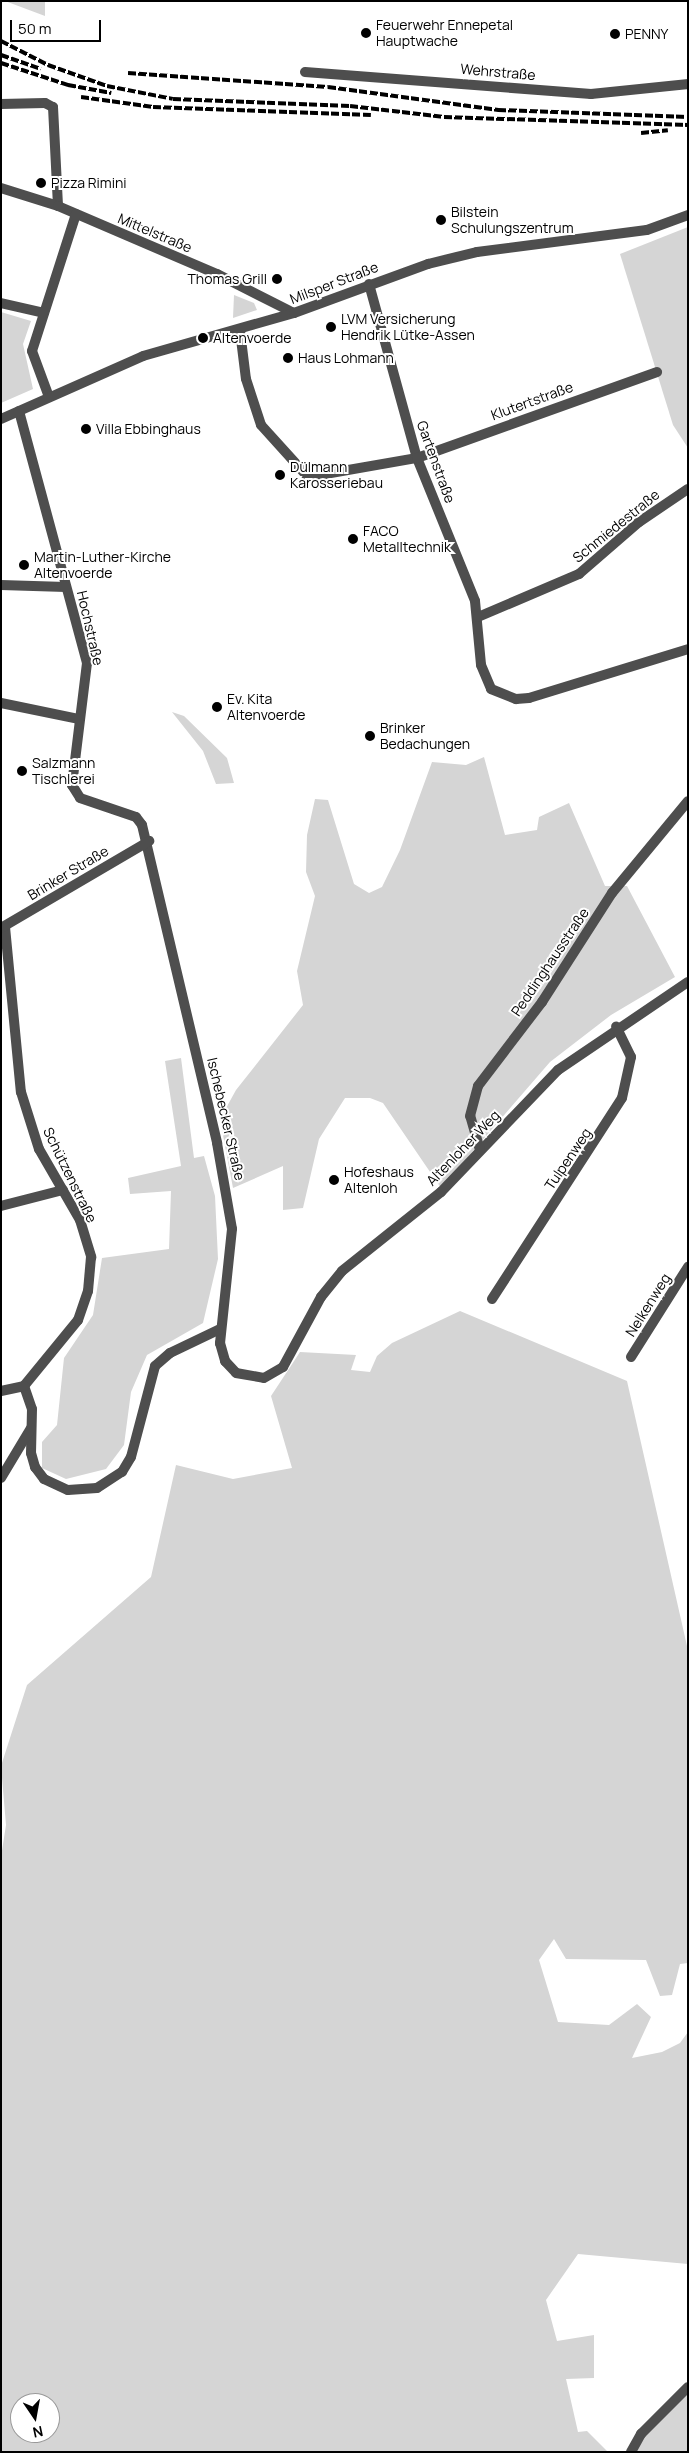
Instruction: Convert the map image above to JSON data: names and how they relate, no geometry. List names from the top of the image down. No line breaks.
{"streets":{"street":["Wehrstraße","Mittelstraße","Milsper Straße","Klutertstraße","Gartenstraße","Schmiedestraße","Hochstraße","Brinker Straße","Peddinghausstraße","Ischebecker Straße","Altenloher Weg","Tulpenweg","Schützenstraße","Nelkenweg"]},"crossings":[["Mittelstraße","Milsper Straße"],["Milsper Straße","Klutertstraße"],["Milsper Straße","Gartenstraße"],["Milsper Straße","Hochstraße"],["Klutertstraße","Gartenstraße"],["Gartenstraße","Schmiedestraße"],["Hochstraße","Brinker Straße"],["Hochstraße","Ischebecker Straße"],["Brinker Straße","Ischebecker Straße"],["Brinker Straße","Schützenstraße"],["Peddinghausstraße","Altenloher Weg"],["Ischebecker Straße","Altenloher Weg"],["Altenloher Weg","Tulpenweg"]],"places":["Feuerwehr Ennepetal Hauptwache","PENNY","Pizza Rimini","Bilstein Schulungszentrum","Thomas Grill","LVM Versicherung Hendrik Lütke-Assen","Altenvoerde","Haus Lohmann","Villa Ebbinghaus","Dülmann Karosseriebau","FACO Metalltechnik","Martin-Luther-Kirche Altenvoerde","Ev. Kita Altenvoerde","Brinker Bedachungen","Salzmann Tischlerei","Hofeshaus Altenloh"],"scale_bar":"50 m","north":"bottom"}
